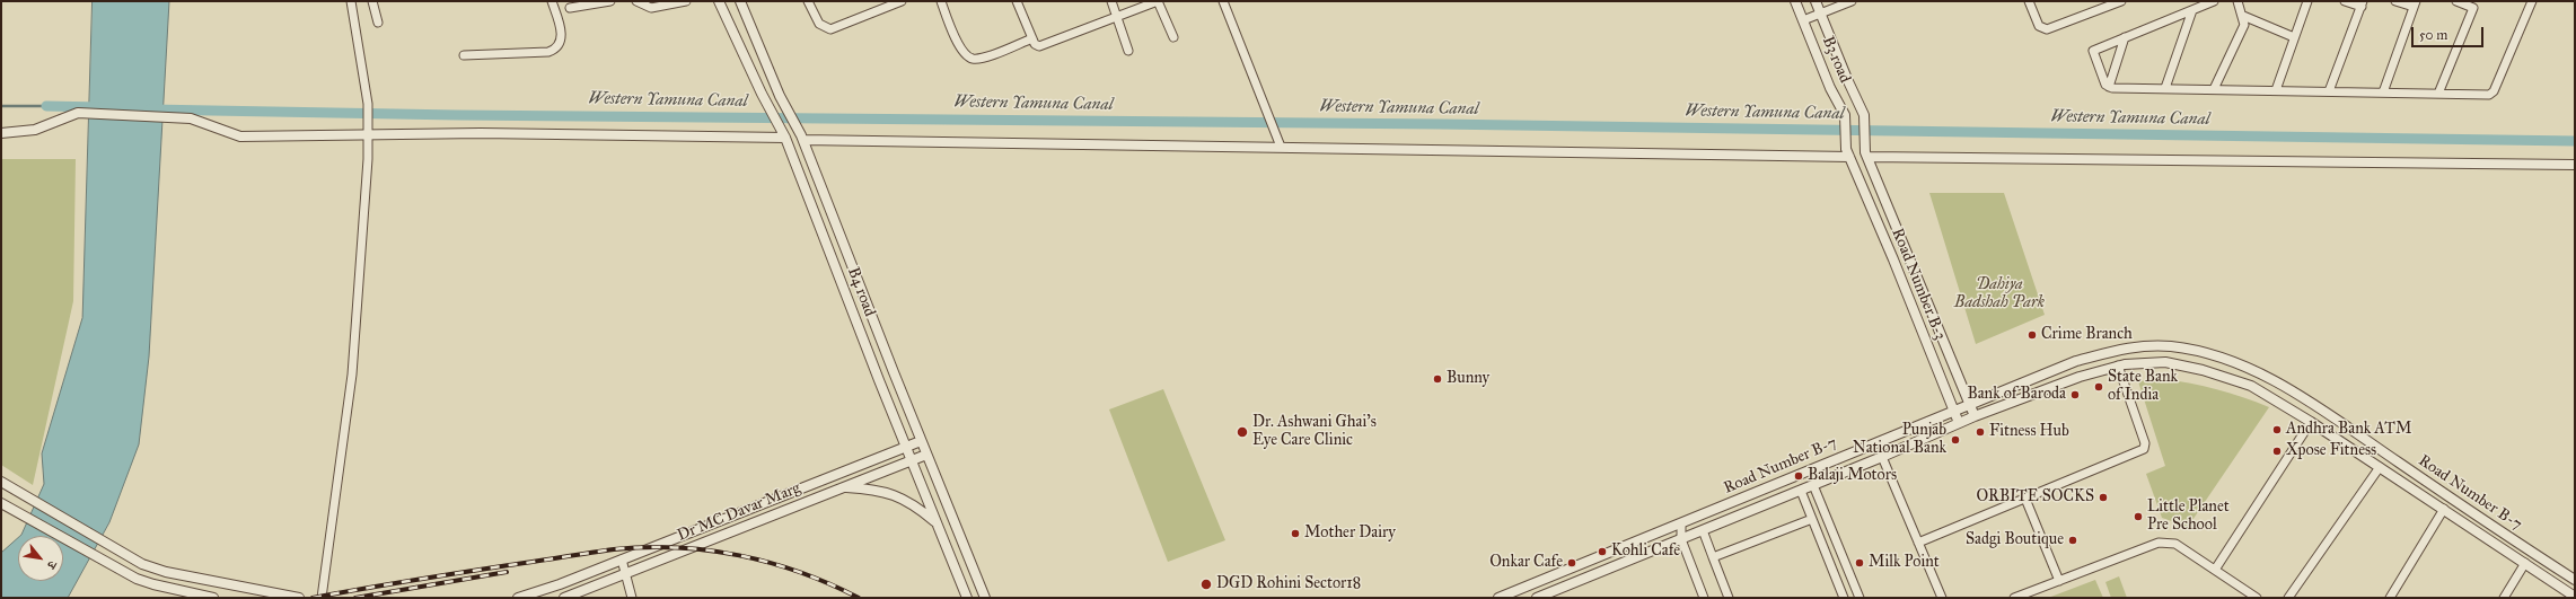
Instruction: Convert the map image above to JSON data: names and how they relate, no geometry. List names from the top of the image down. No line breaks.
{"streets":{"street":["B3 road","Road Number B-3","B4 road","Road Number B-7","Dr MC Davar Marg"]},"crossings":[["B3 road","Road Number B-3"],["Road Number B-3","Road Number B-7"],["B4 road","Dr MC Davar Marg"]],"water":["Western Yamuna Canal"],"parks":["Dahiya Badshah Park"],"places":["Crime Branch","Bunny","State Bank of India","Bank of Baroda","Andhra Bank ATM","Dr. Ashwani Ghai's Eye Care Clinic","Fitness Hub","Punjab National Bank","Xpose Fitness","Balaji Motors","ORBITE SOCKS","Little Planet Pre School","Mother Dairy","Sadgi Boutique","Kohli Cafe","Onkar Cafe","Milk Point","DGD Rohini Sector18"],"scale_bar":"50 m","north":"bottom right"}
